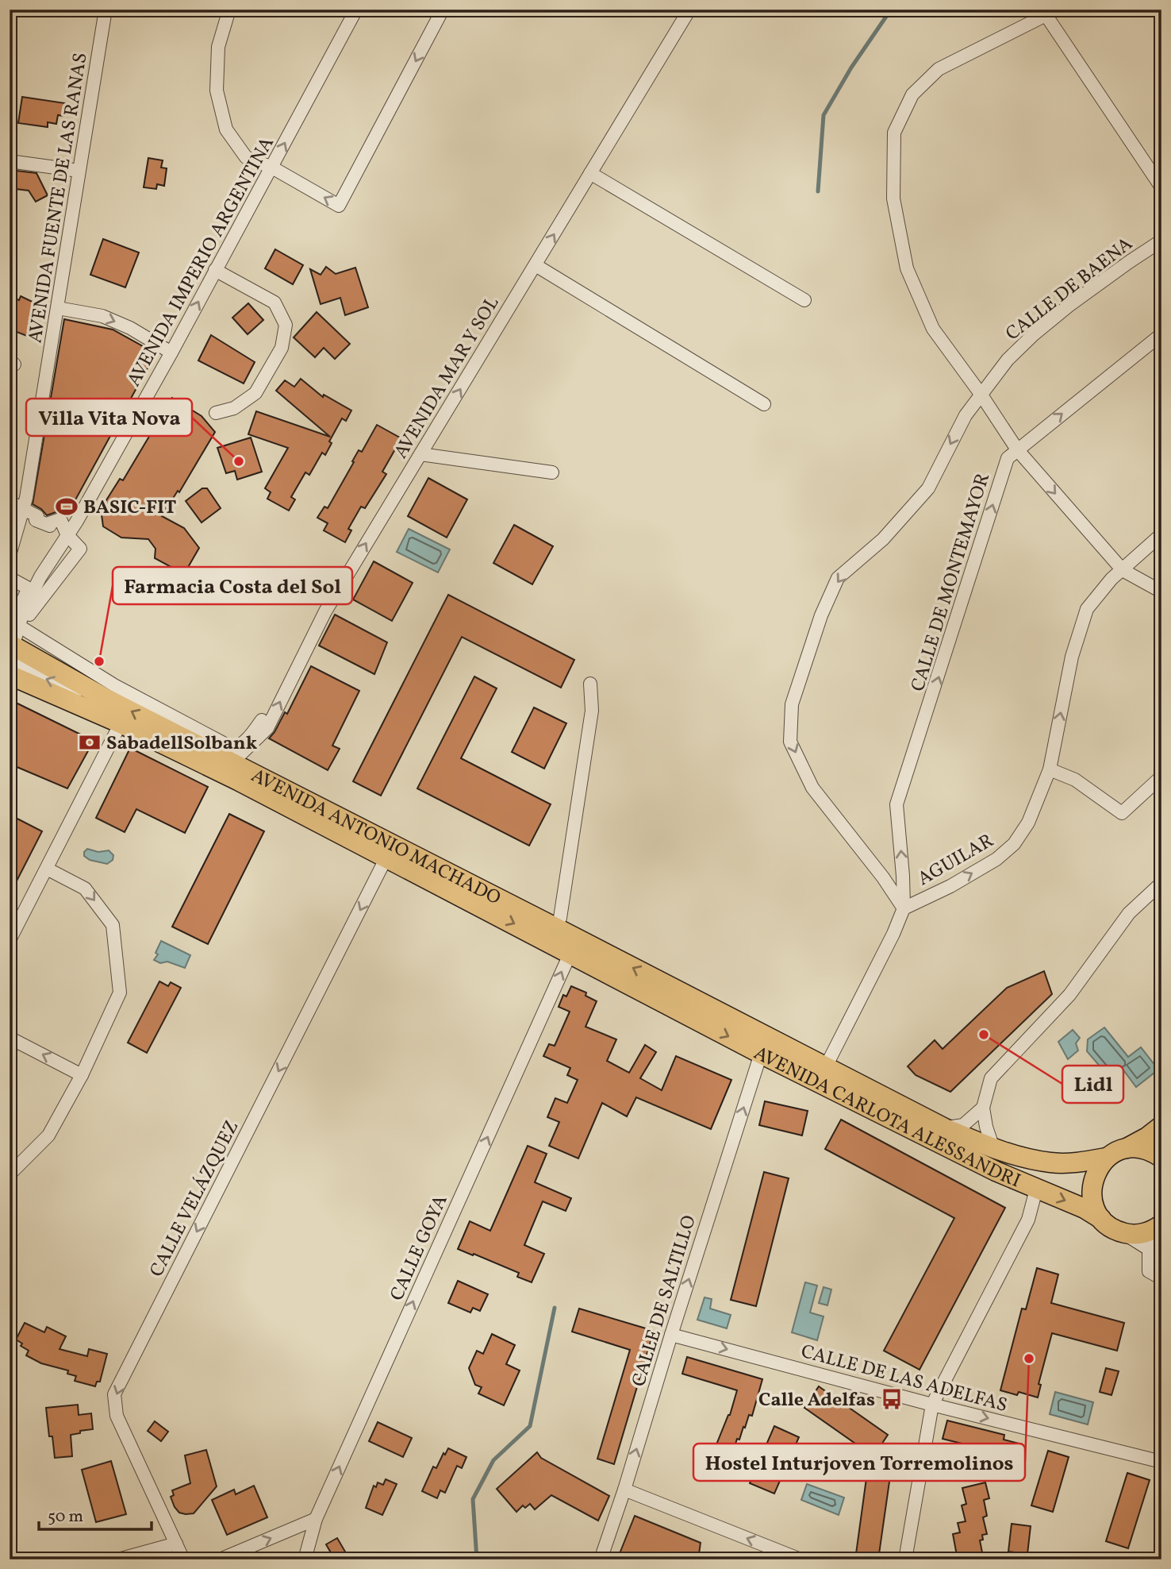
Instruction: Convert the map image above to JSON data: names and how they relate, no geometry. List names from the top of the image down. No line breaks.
{"streets":{"main road":["AVENIDA ANTONIO MACHADO","AVENIDA CARLOTA ALESSANDRI"],"street":["AVENIDA FUENTE DE LAS RANAS","AVENIDA IMPERIO ARGENTINA","CALLE DE BAENA","AVENIDA MAR Y SOL","CALLE DE MONTEMAYOR","AGUILAR","CALLE VELÁZQUEZ","CALLE GOYA","CALLE DE SALTILLO","CALLE DE LAS ADELFAS"]},"crossings":[["CALLE DE BAENA","CALLE DE MONTEMAYOR"],["CALLE DE BAENA","AGUILAR"],["AVENIDA MAR Y SOL","AVENIDA ANTONIO MACHADO"],["CALLE DE MONTEMAYOR","AGUILAR"],["AVENIDA ANTONIO MACHADO","AVENIDA CARLOTA ALESSANDRI"],["AVENIDA ANTONIO MACHADO","CALLE VELÁZQUEZ"],["AVENIDA ANTONIO MACHADO","CALLE GOYA"],["AGUILAR","AVENIDA CARLOTA ALESSANDRI"],["AVENIDA CARLOTA ALESSANDRI","CALLE DE SALTILLO"],["CALLE DE SALTILLO","CALLE DE LAS ADELFAS"]],"one_way":["AVENIDA IMPERIO ARGENTINA","CALLE DE BAENA","AVENIDA MAR Y SOL","CALLE DE MONTEMAYOR","AGUILAR","CALLE VELÁZQUEZ","CALLE GOYA","CALLE DE SALTILLO","CALLE DE LAS ADELFAS"],"places":{"other":["Villa Vita Nova","Farmacia Costa del Sol","Lidl","Hostel Inturjoven Torremolinos"],"sports":["BASIC-FIT"],"bank":["SabadellSolbank"],"bus stop":["Calle Adelfas"]},"scale_bar":"50 m"}
